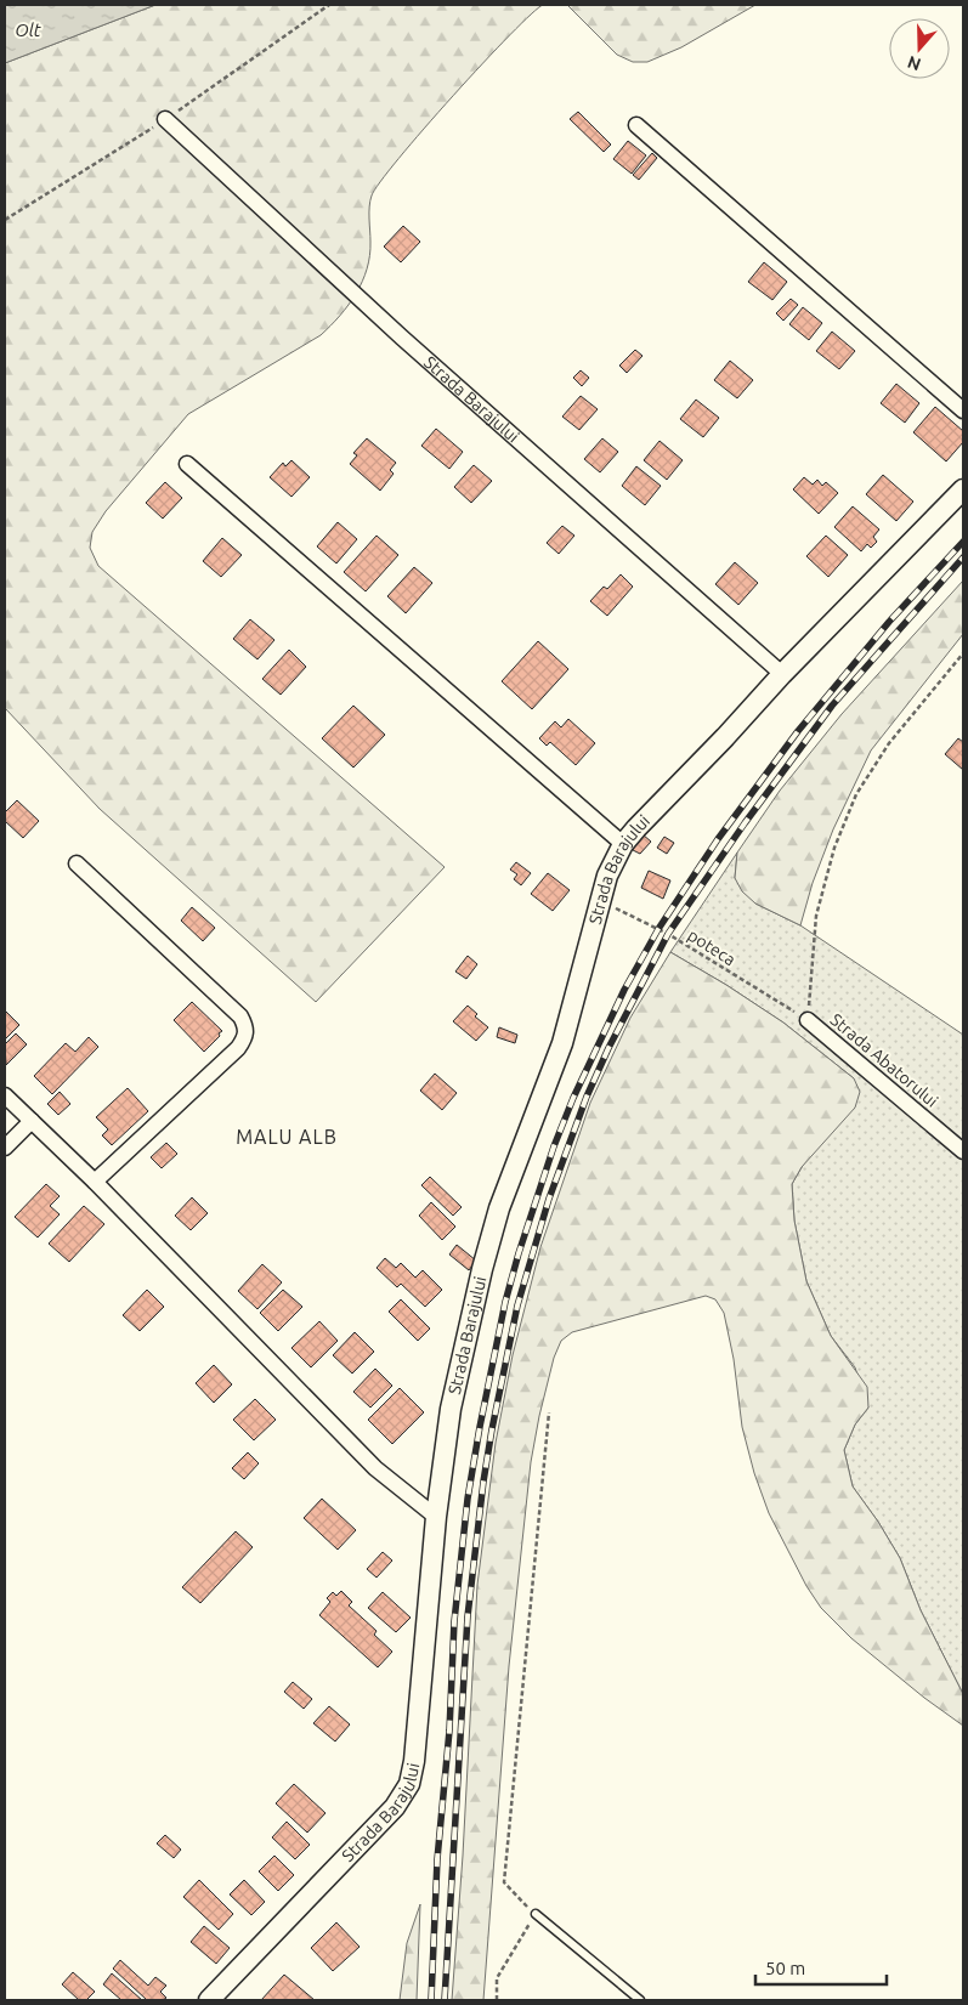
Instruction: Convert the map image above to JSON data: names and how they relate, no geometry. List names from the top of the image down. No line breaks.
{"streets":{"street":["Strada Barajului","Strada Abatorului"],"path":["poteca"]},"crossings":[["Strada Barajului","poteca"],["poteca","Strada Abatorului"]],"districts":["MALU ALB"],"water":["Olt"],"scale_bar":"50 m","north":"bottom"}
